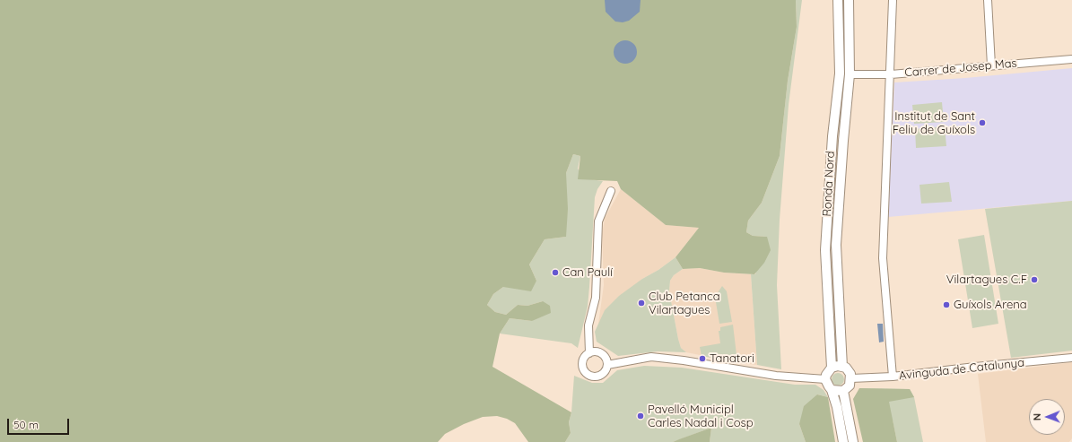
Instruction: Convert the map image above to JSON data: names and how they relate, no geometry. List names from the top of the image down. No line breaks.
{"streets":{"street":["Carrer de Josep Mas","Ronda Nord","Avinguda de Catalunya"]},"crossings":[["Carrer de Josep Mas","Ronda Nord"],["Ronda Nord","Avinguda de Catalunya"]],"places":["Institut de Sant Feliu de Guíxols","Can Paulí","Vilartagues C.F","Club Petanca Vilartagues","Guíxols Arena","Tanatori","Pavelló Municipl Carles Nadal i Cosp"],"scale_bar":"50 m","north":"left"}
